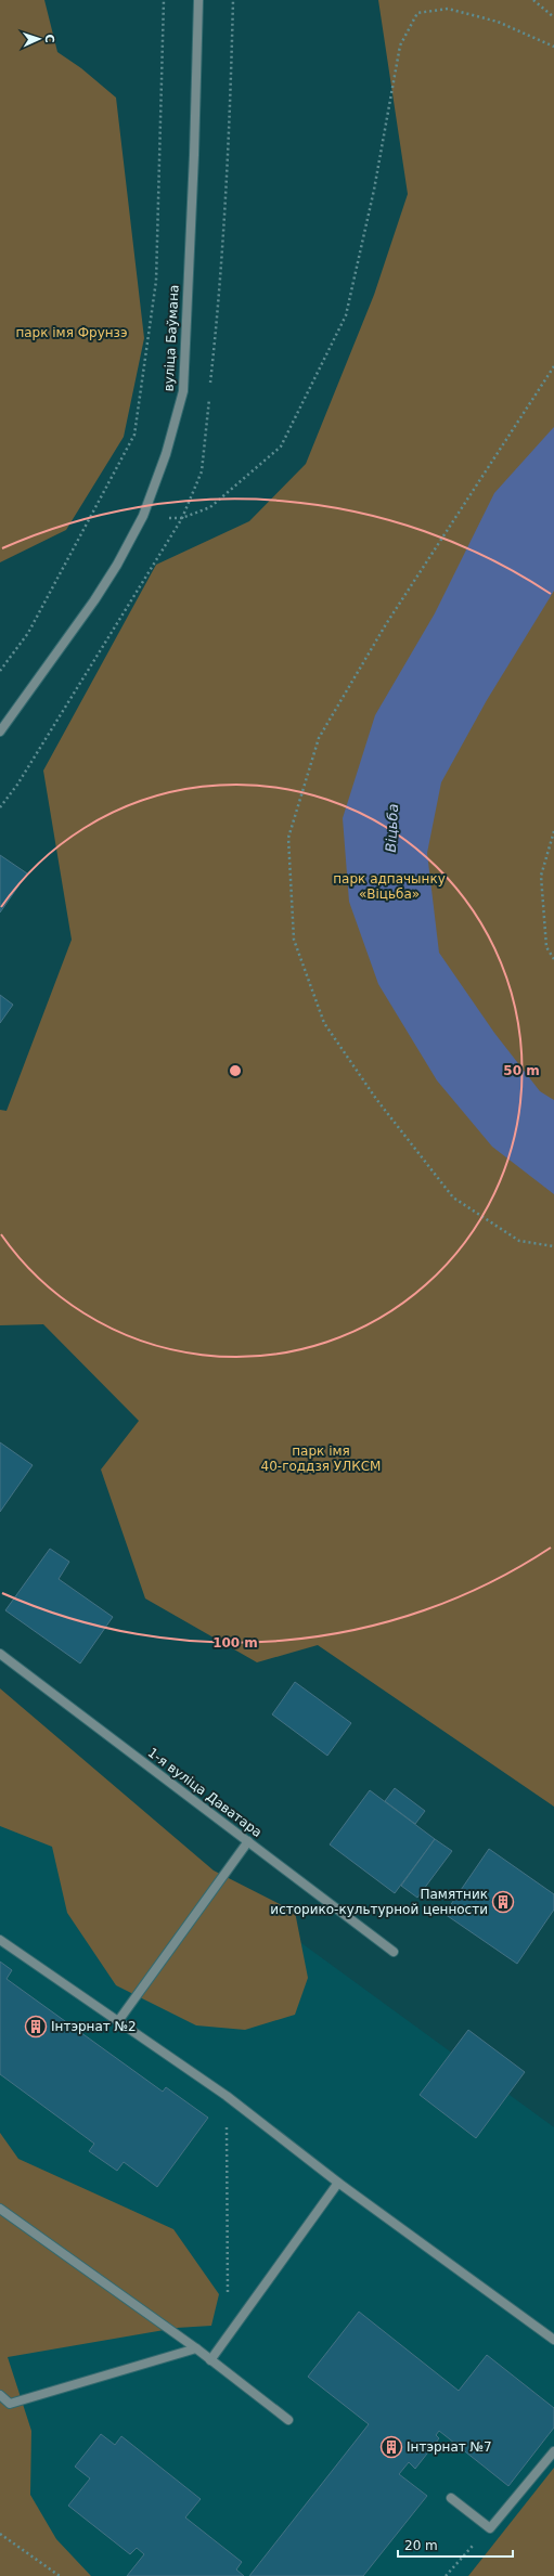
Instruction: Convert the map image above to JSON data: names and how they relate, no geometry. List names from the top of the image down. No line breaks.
{"streets":{"street":["вуліца Баўмана","1-я вуліца Даватара"]},"water":["Віцьба"],"parks":["парк імя Фрунзэ","парк адпачынку «Віцьба»","парк імя 40-годдзя УЛКСМ"],"places":{"building":["Памятник историко-культурной ценности","Інтэрнат №2","Інтэрнат №7"]},"scale_bar":"20 m","north":"right","rings":["50 m","100 m"]}
